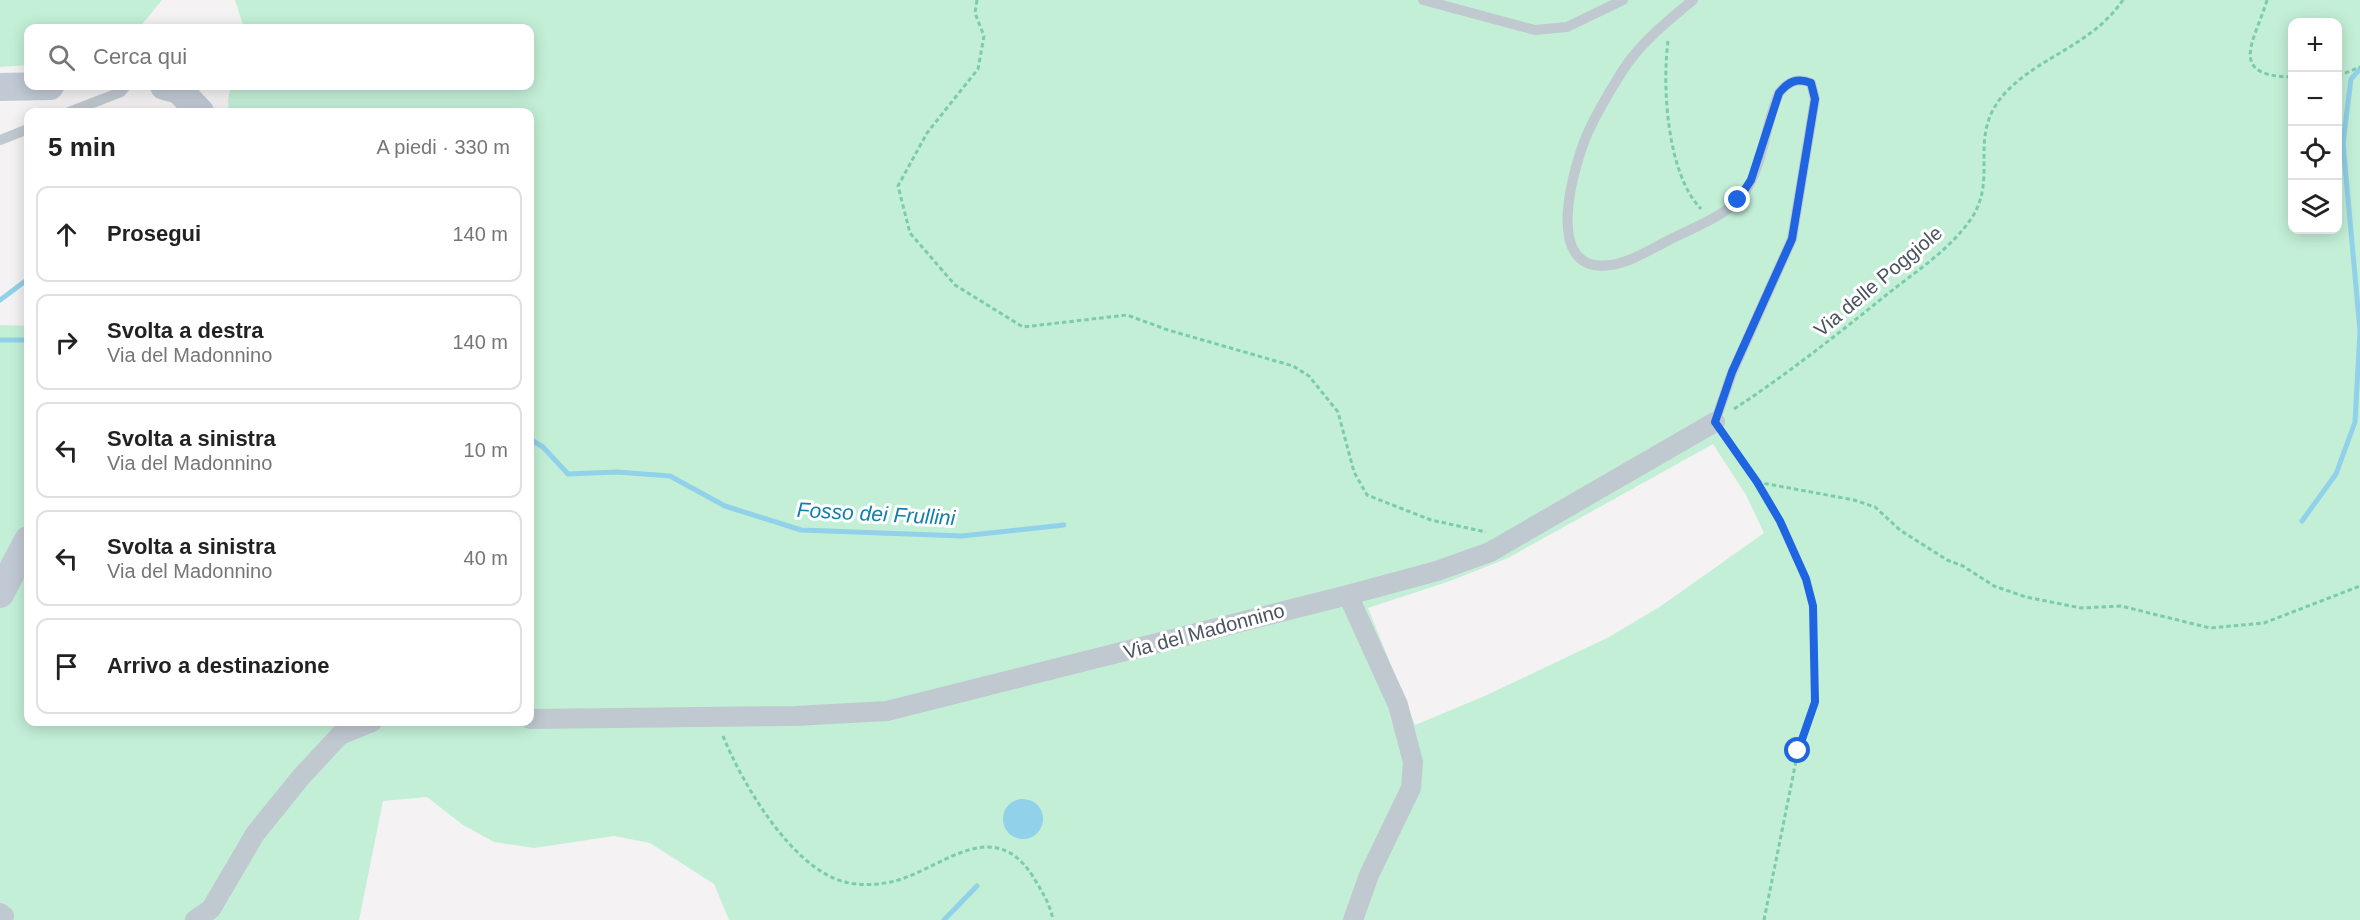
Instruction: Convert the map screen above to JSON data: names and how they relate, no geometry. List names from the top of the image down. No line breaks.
{"streets":{"street":["Via del Madonnino"],"path":["Via delle Poggiole"]},"crossings":[["Via delle Poggiole","Via del Madonnino"]],"water":["Fosso dei Frullini"],"page":{"map_buttons":["+","−"],"search":"Cerca qui","heading":["5 min","A piedi · 330 m"],"list":[["Prosegui","140 m"],["Svolta a destra","Via del Madonnino","140 m"],["Svolta a sinistra","Via del Madonnino","10 m"],["Svolta a sinistra","Via del Madonnino","40 m"],"Arrivo a destinazione"]}}
